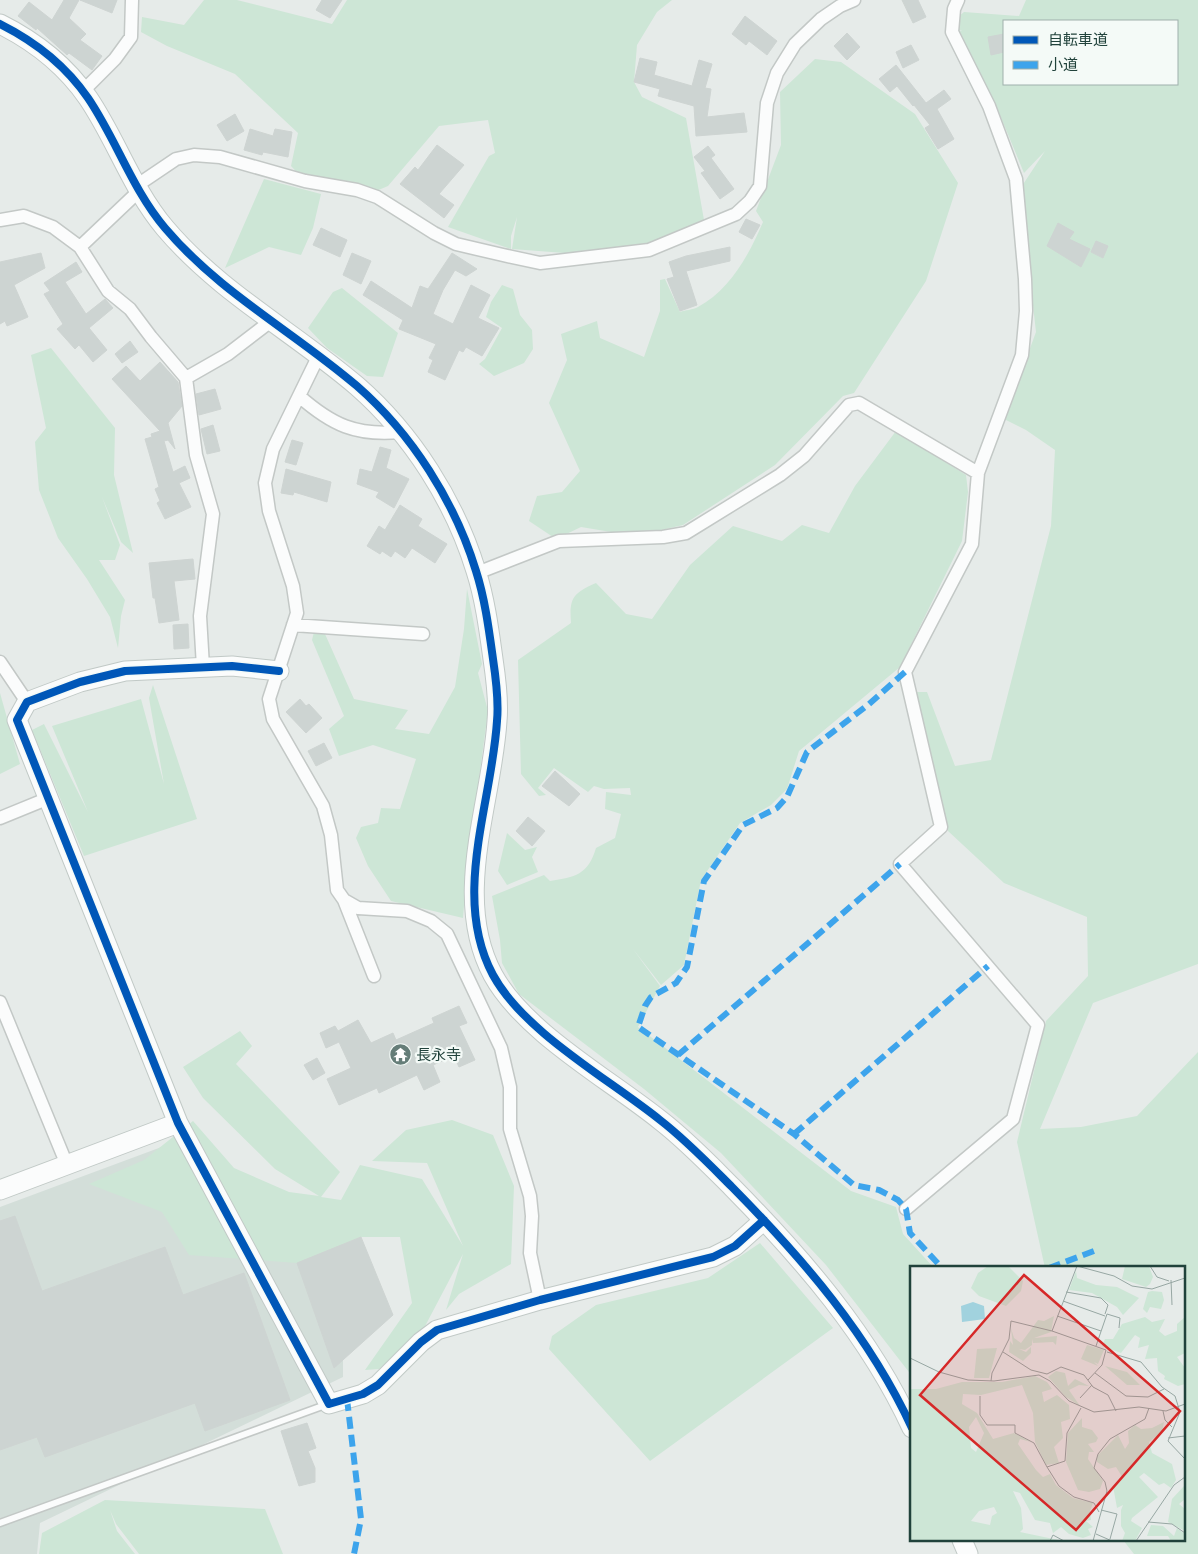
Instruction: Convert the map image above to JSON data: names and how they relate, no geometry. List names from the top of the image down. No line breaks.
{"places":{"temple":["長永寺"]},"legend":["自転車道","小道"]}
